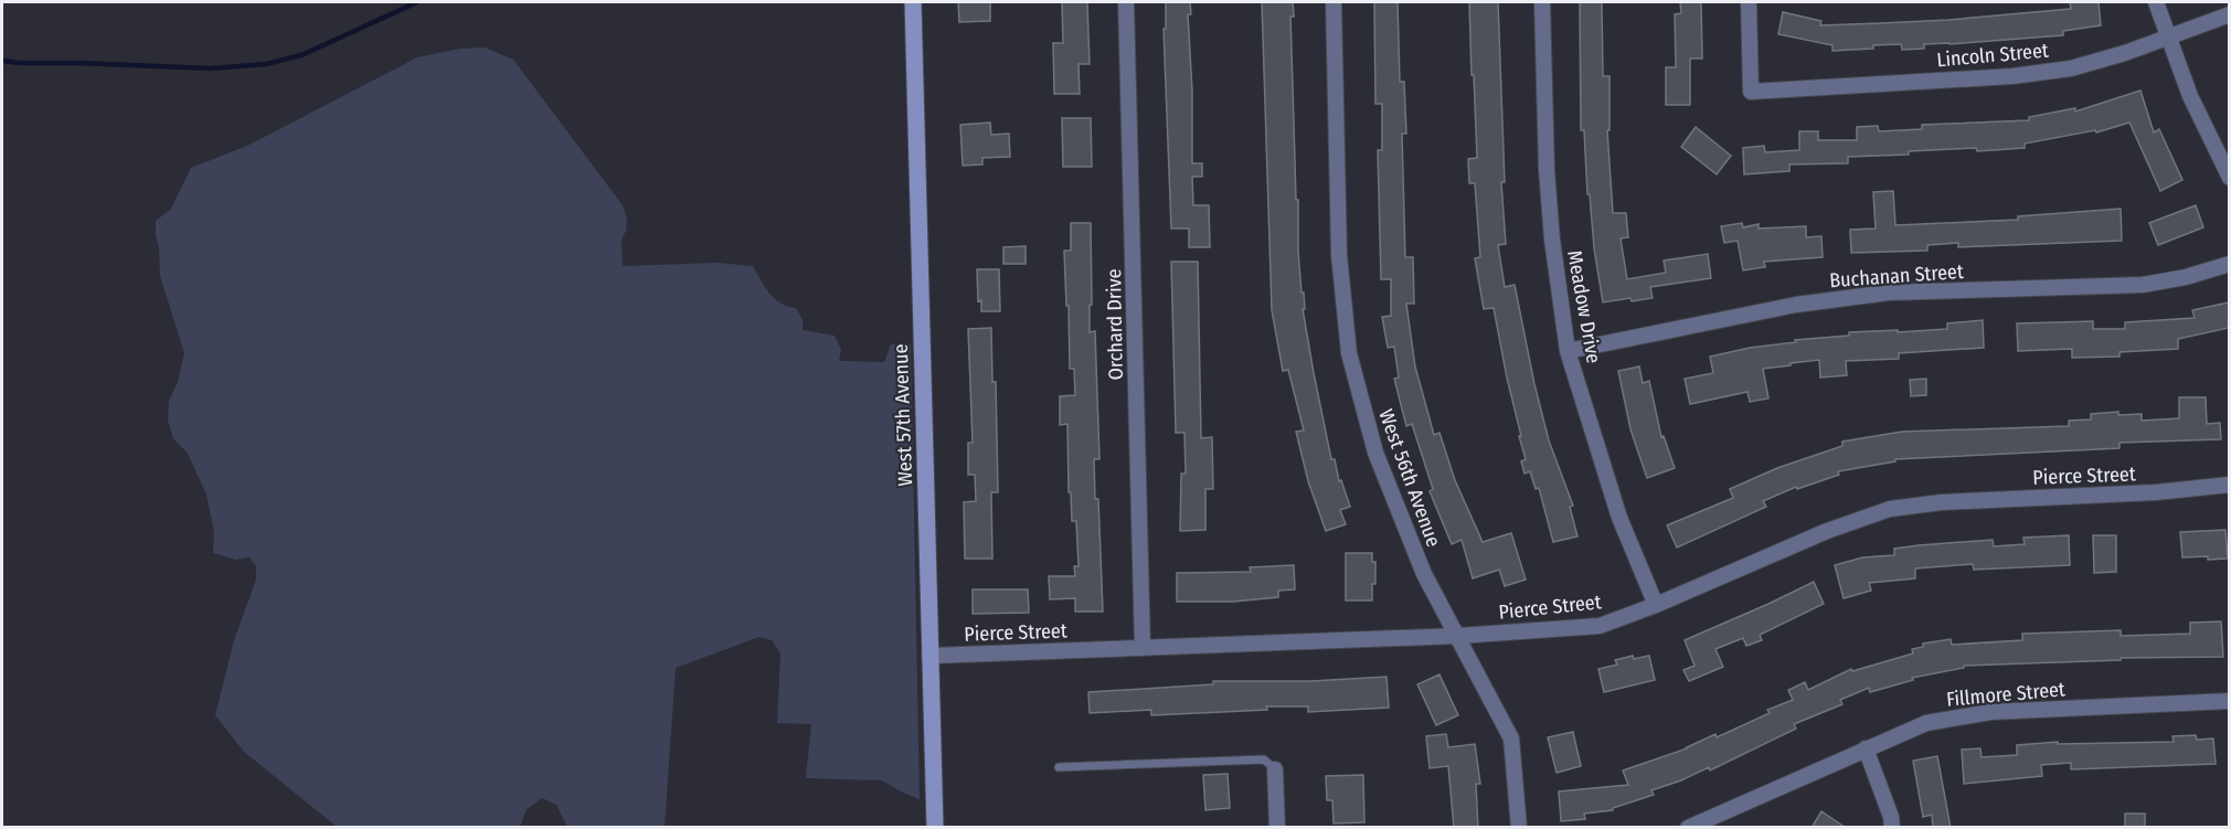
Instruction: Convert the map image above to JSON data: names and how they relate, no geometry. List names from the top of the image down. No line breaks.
{"streets":{"street":["Lincoln Street","Buchanan Street","Meadow Drive","Orchard Drive","West 57th Avenue","Pierce Street","West 56th Avenue","Fillmore Street"]},"crossings":[["Buchanan Street","Meadow Drive"],["Meadow Drive","Pierce Street"],["Orchard Drive","Pierce Street"],["West 57th Avenue","Pierce Street"],["Pierce Street","West 56th Avenue"]]}
